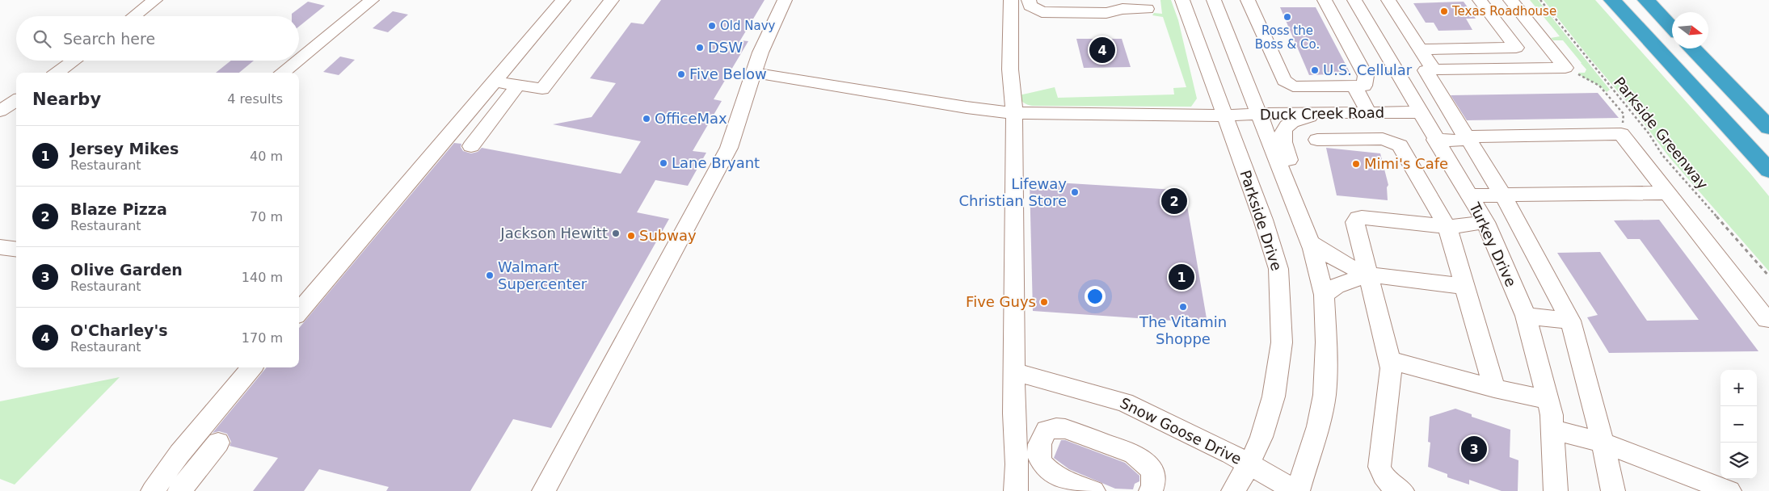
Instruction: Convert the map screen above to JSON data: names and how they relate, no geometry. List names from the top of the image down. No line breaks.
{"streets":{"street":["Duck Creek Road","Parkside Drive","Turkey Drive","Snow Goose Drive"],"path":["Parkside Greenway"]},"crossings":[["Duck Creek Road","Parkside Drive"],["Duck Creek Road","Turkey Drive"],["Parkside Drive","Snow Goose Drive"]],"places":["Texas Roadhouse","Ross the Boss & Co.","Old Navy","DSW","U.S. Cellular","Five Below","OfficeMax","Lane Bryant","Mimi's Cafe","Lifeway Christian Store","Jackson Hewitt","Subway","Walmart Supercenter","Five Guys","The Vitamin Shoppe"],"north":"right","page":{"search":"Search here","pins":["4","2","1","3"],"heading":["Nearby","4 results"],"list":[{"mark":"1","name":"Jersey Mikes","note":"Restaurant","value":"40 m"},{"mark":"2","name":"Blaze Pizza","note":"Restaurant","value":"70 m"},{"mark":"3","name":"Olive Garden","note":"Restaurant","value":"140 m"},{"mark":"4","name":"O'Charley's","note":"Restaurant","value":"170 m"}],"map_buttons":["+","−"]}}
